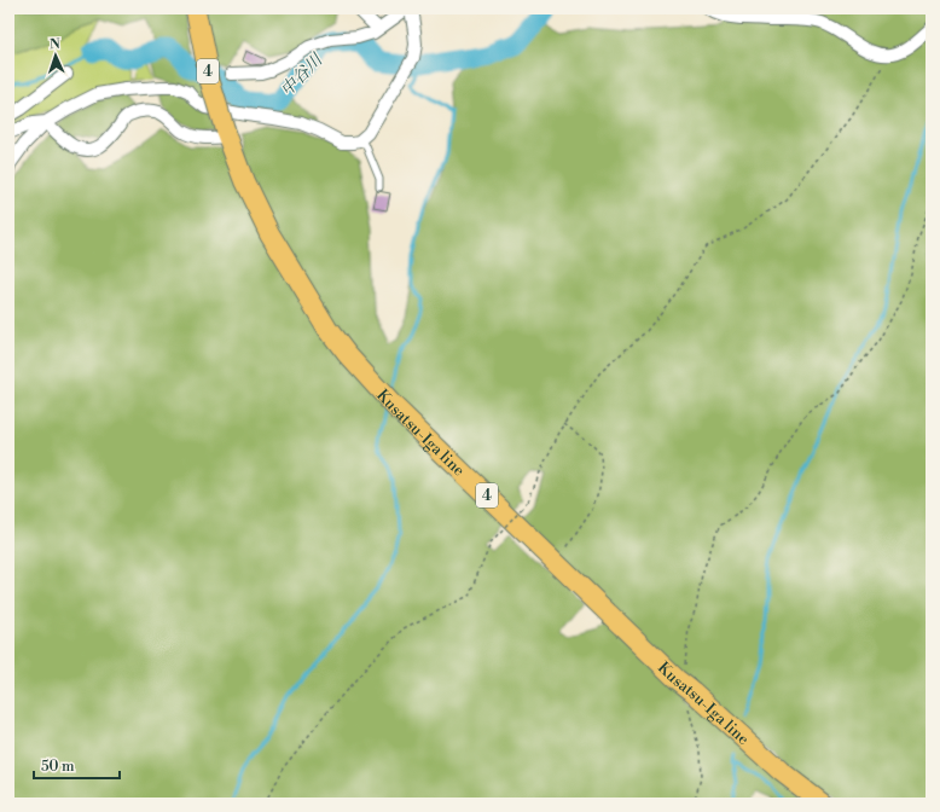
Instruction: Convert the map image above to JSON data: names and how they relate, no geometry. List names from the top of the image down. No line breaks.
{"streets":{"main road":["4","Kusatsu-Iga line"]},"water":["中谷川"],"scale_bar":"50 m","north":"top"}
